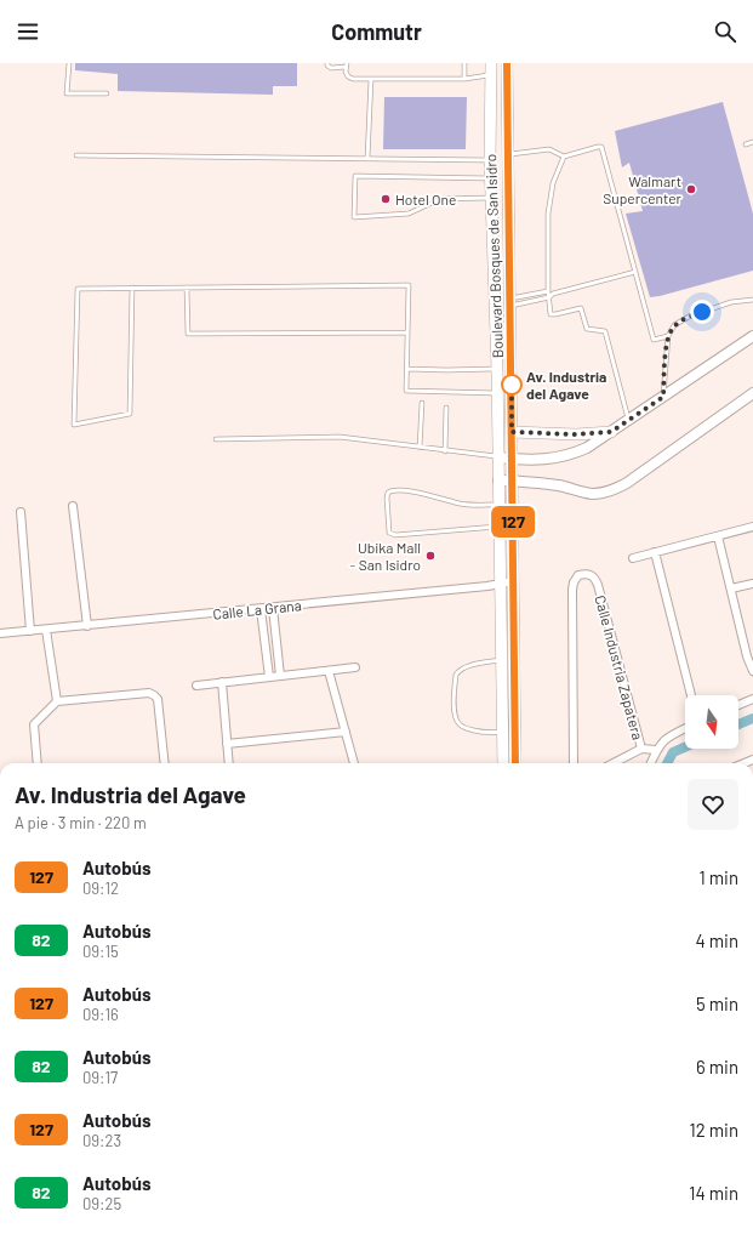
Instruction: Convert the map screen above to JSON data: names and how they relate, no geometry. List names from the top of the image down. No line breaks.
{"streets":{"main road":["Boulevard Bosques de San Isidro"],"street":["Calle La Grana","Calle Industria Zapatera"]},"crossings":[["Boulevard Bosques de San Isidro","Calle La Grana"]],"places":["Walmart Supercenter","Hotel One","Av. Industria del Agave","Ubika Mall - San Isidro"],"lines":["bus line 127"],"north":"bottom","page":{"header":"Commutr","on_map":"127","heading":["Av. Industria del Agave","A pie · 3 min · 220 m"],"list":[{"mark":"127","name":"Autobús","note":"09:12","value":"1 min"},{"mark":"82","name":"Autobús","note":"09:15","value":"4 min"},{"mark":"127","name":"Autobús","note":"09:16","value":"5 min"},{"mark":"82","name":"Autobús","note":"09:17","value":"6 min"},{"mark":"127","name":"Autobús","note":"09:23","value":"12 min"},{"mark":"82","name":"Autobús","note":"09:25","value":"14 min"}]}}
